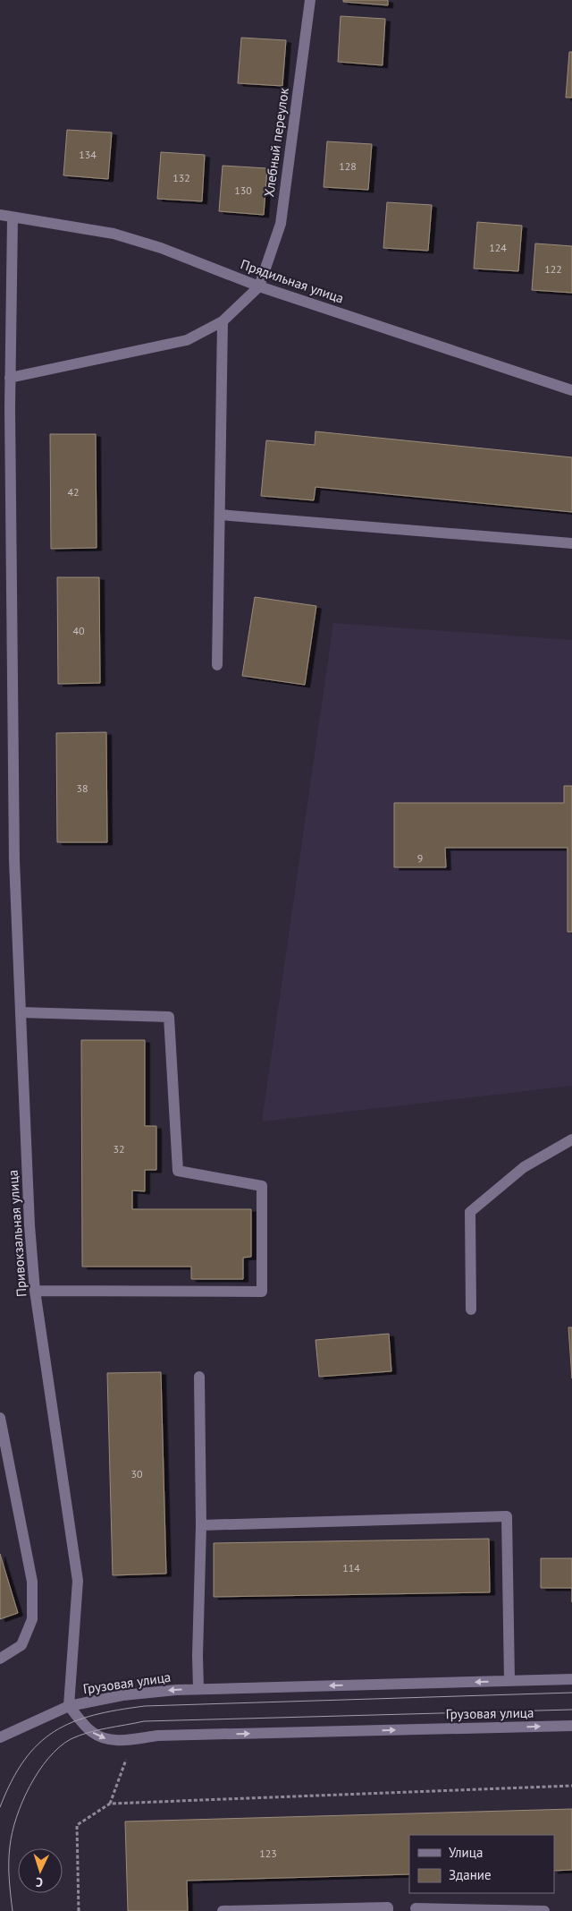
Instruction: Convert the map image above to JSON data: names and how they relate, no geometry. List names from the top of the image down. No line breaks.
{"streets":{"street":["Хлебный переулок","Прядильная улица","Привокзальная улица","Грузовая улица"]},"crossings":[["Хлебный переулок","Прядильная улица"],["Прядильная улица","Привокзальная улица"],["Привокзальная улица","Грузовая улица"]],"house_numbers":["134","128","132","130","124","122","42","40","38","9","32","30","114","123"],"legend":["Улица","Здание"],"north":"bottom"}
